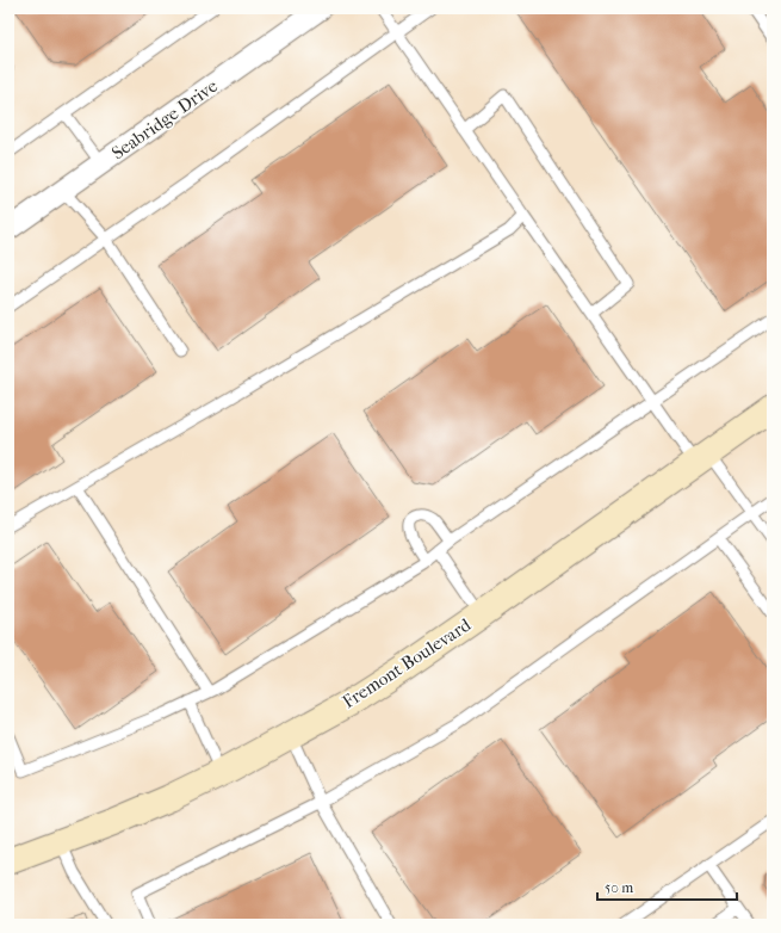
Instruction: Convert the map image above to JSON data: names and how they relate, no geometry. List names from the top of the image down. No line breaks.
{"streets":{"main road":["Fremont Boulevard"],"street":["Seabridge Drive"]},"scale_bar":"50 m"}
